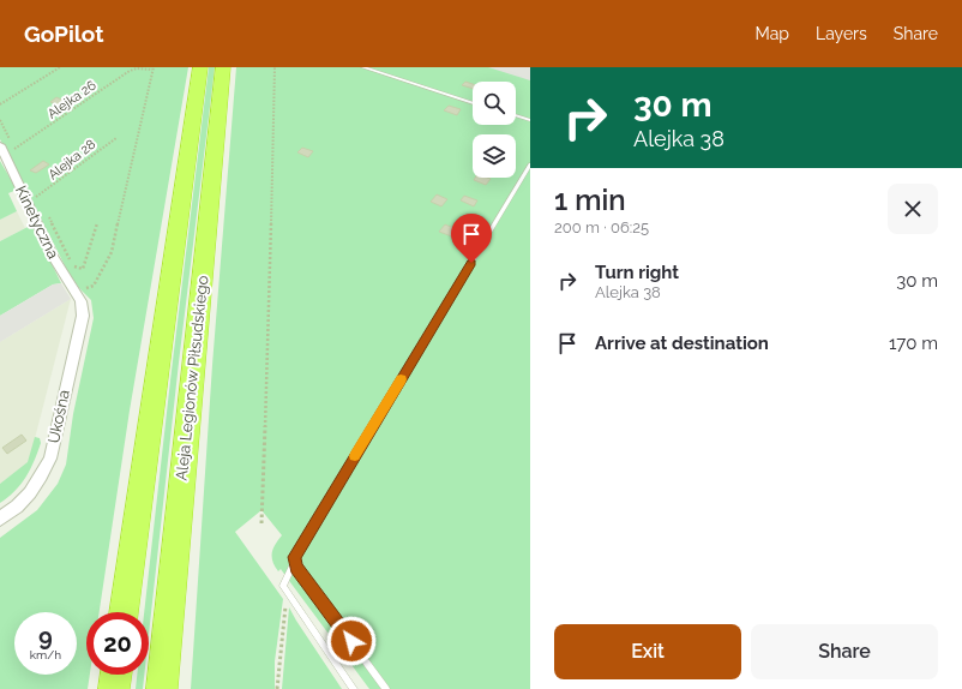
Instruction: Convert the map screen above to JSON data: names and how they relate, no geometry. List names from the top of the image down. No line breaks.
{"streets":{"highway":["Aleja Legionów Piłsudskiego"],"street":["Kinetyczna","Ukośna"],"path":["Alejka 26","Alejka 28"]},"crossings":[["Kinetyczna","Ukośna"]],"page":{"header":"GoPilot","nav":["Map","Layers","Share"],"turn":["30 m","Alejka 38"],"heading":["1 min","200 m · 06:25"],"list":[{"name":"Turn right","note":"Alejka 38","value":"30 m"},{"name":"Arrive at destination","value":"170 m"}],"speed":"9 km/h","limit":"20","buttons":["Exit","Share"]}}
